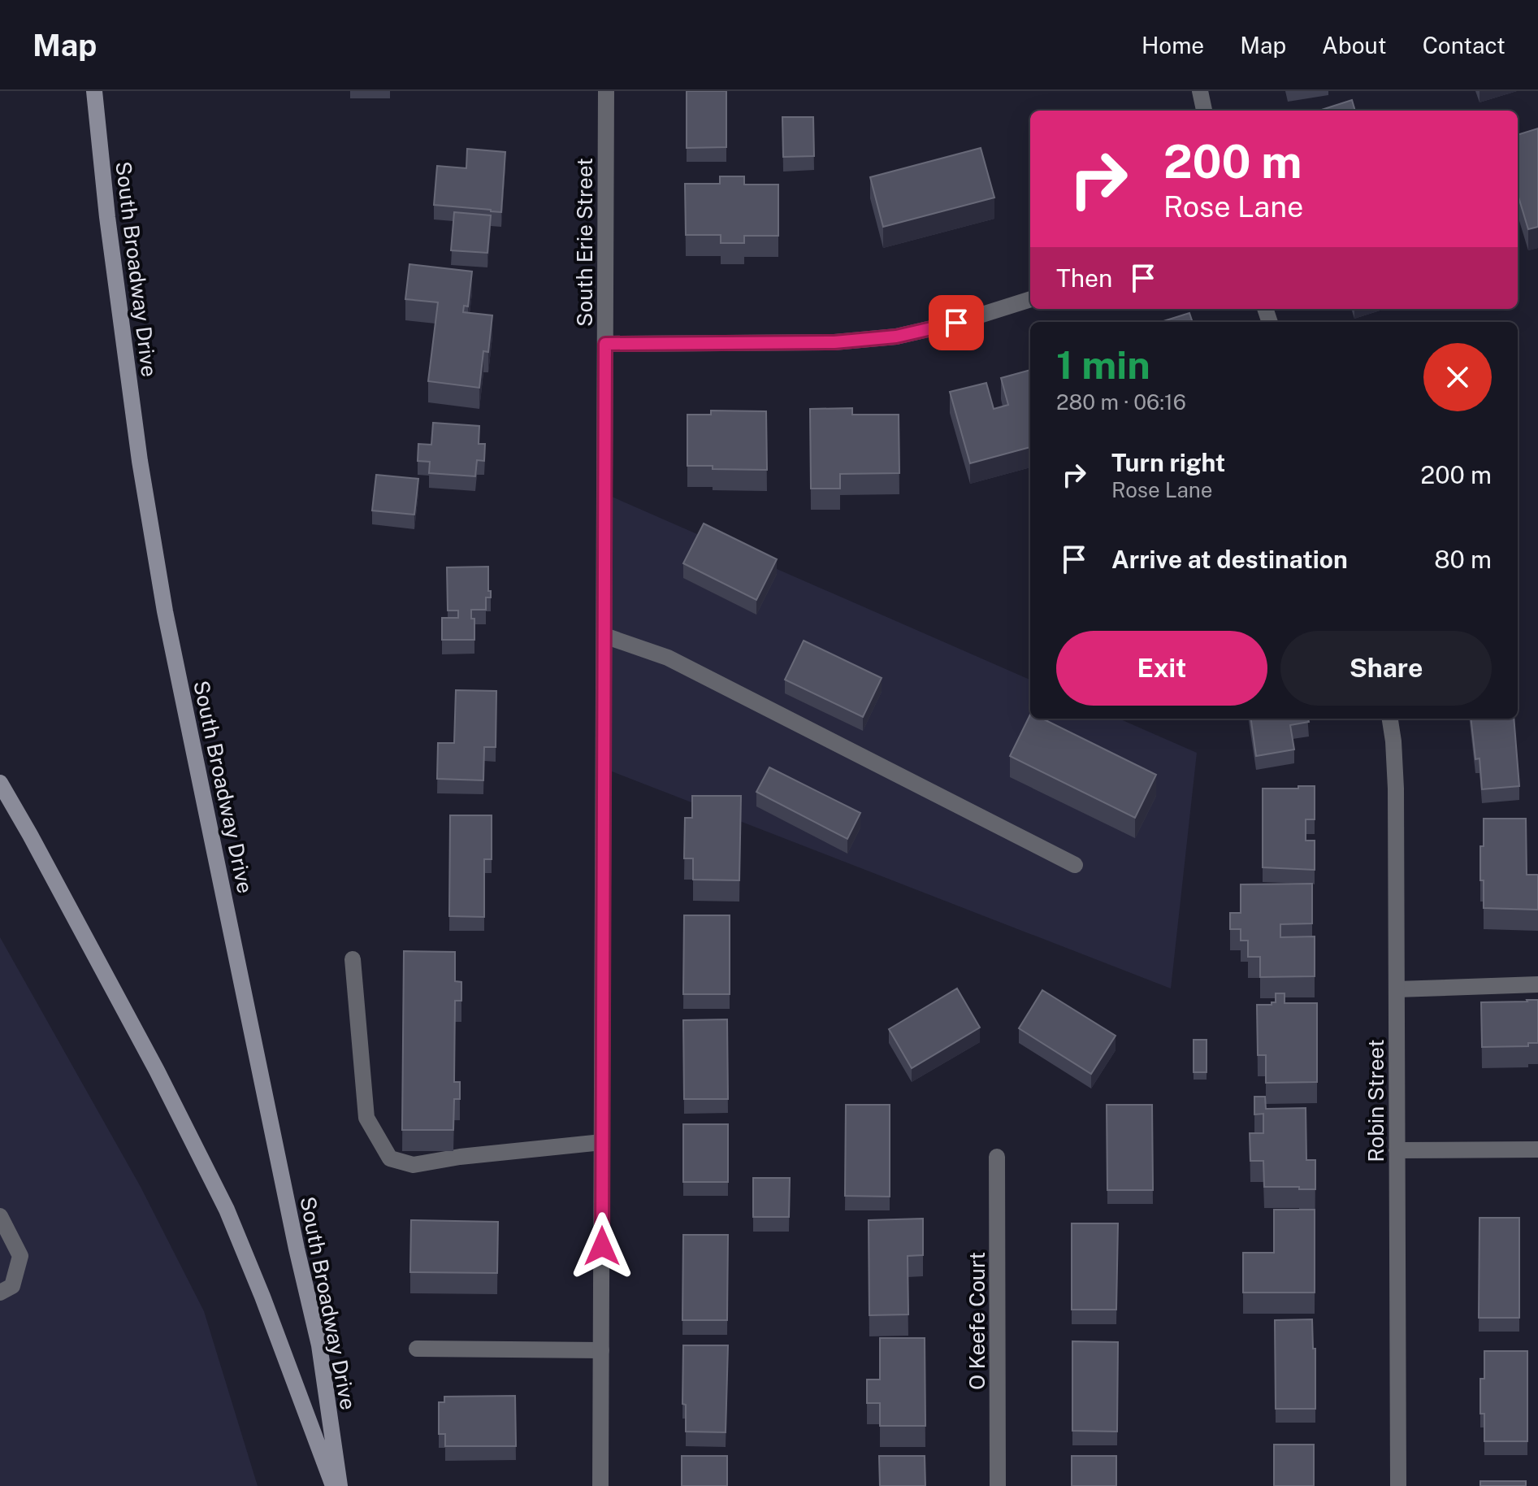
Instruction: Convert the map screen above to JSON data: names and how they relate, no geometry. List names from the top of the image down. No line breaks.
{"streets":{"main road":["South Broadway Drive"],"street":["South Erie Street","Robin Street","O Keefe Court"]},"page":{"header":"Map","nav":["Home","Map","About","Contact"],"turn":["200 m","Rose Lane"],"then":"Then","heading":["1 min","280 m · 06:16"],"list":[{"name":"Turn right","note":"Rose Lane","value":"200 m"},{"name":"Arrive at destination","value":"80 m"}],"buttons":["Exit","Share"]}}
